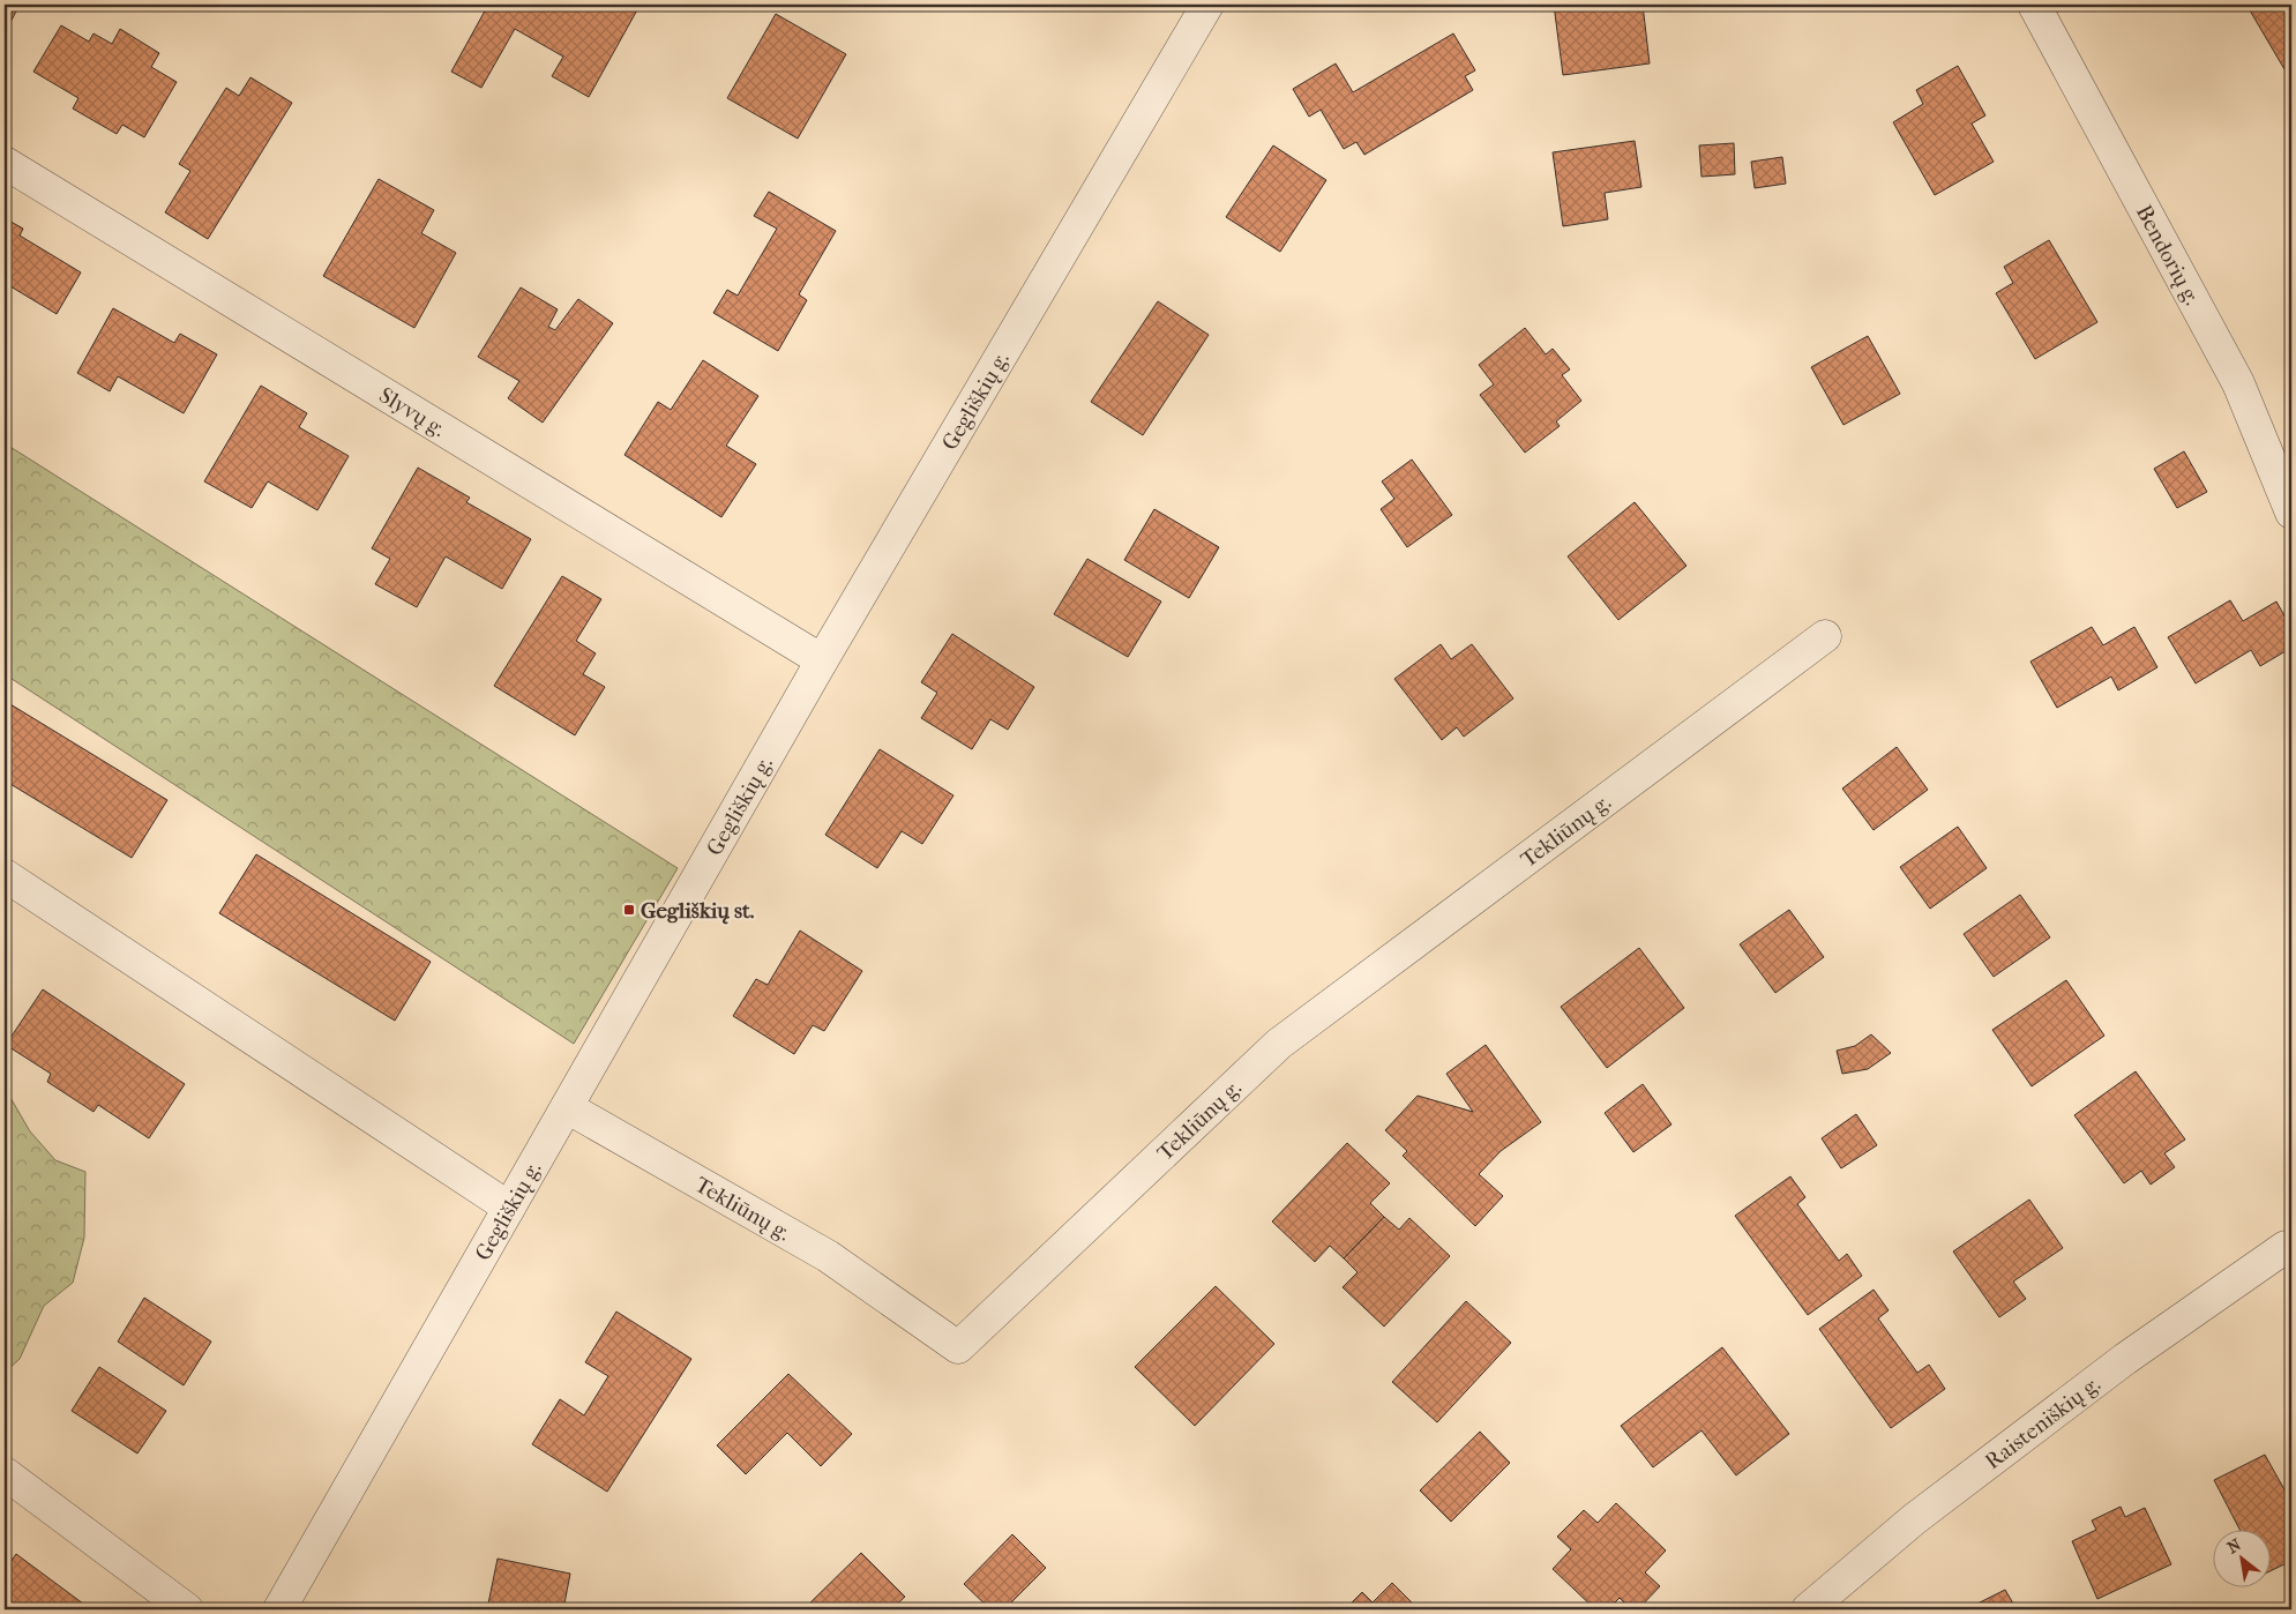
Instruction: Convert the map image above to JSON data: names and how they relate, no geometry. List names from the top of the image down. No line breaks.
{"streets":{"street":["Bendorių g.","Gegliškių g.","Slyvų g.","Tekliūnų g.","Raisteniškių g."]},"crossings":[["Gegliškių g.","Slyvų g."],["Gegliškių g.","Tekliūnų g."]],"places":{"transit":["Gegliškių st."]},"north":"top left"}
